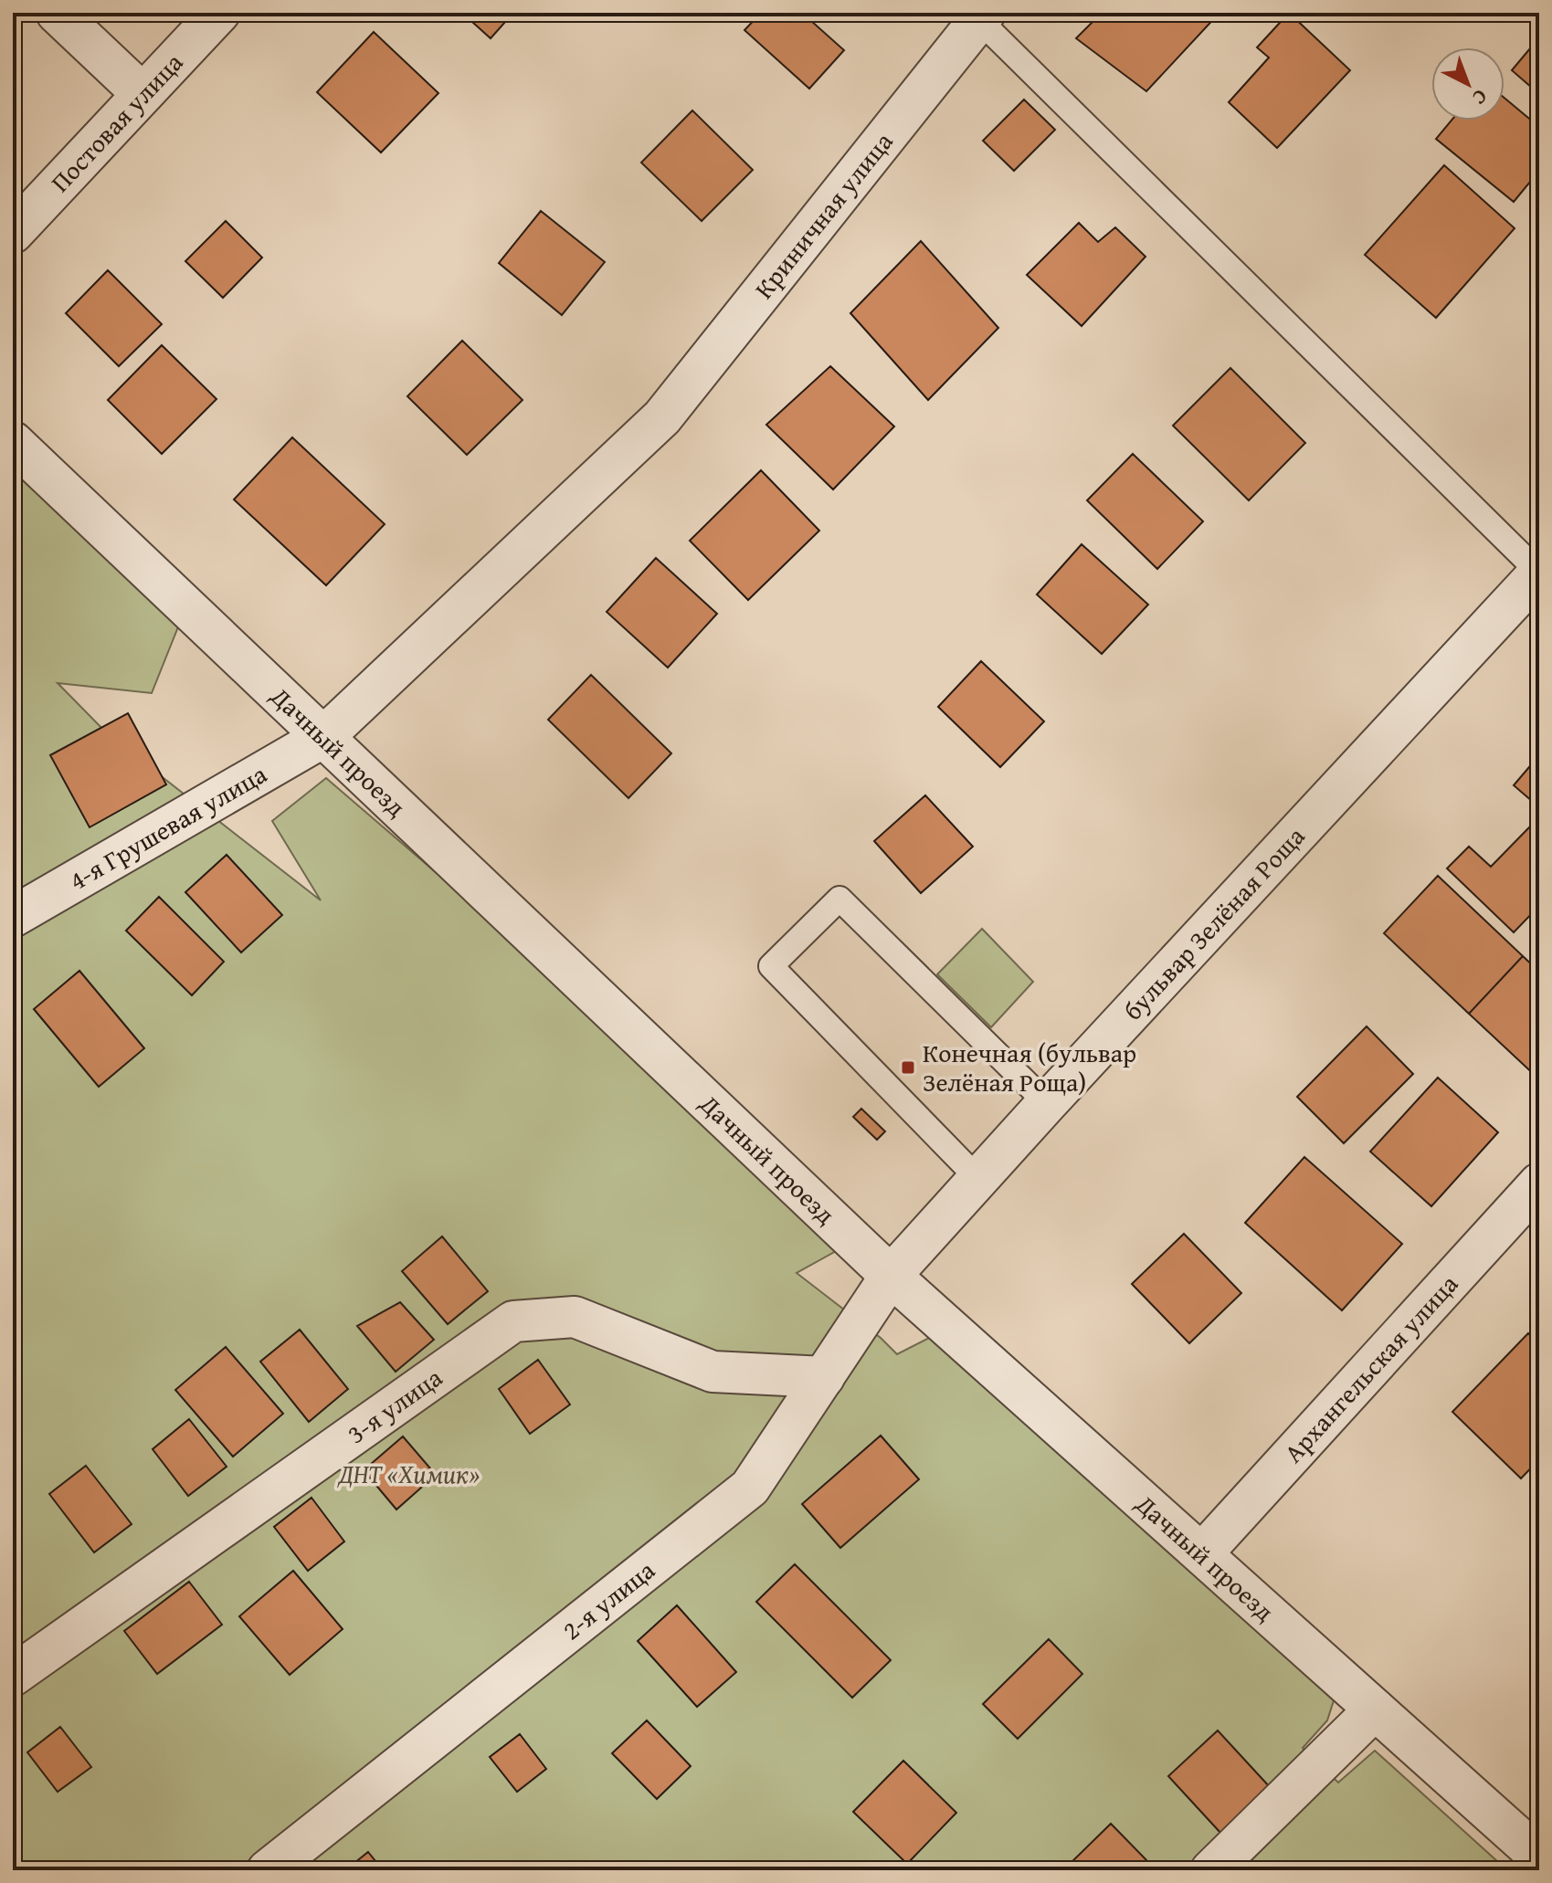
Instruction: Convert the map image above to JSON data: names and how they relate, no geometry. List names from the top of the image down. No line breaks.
{"streets":{"street":["Постовая улица","Криничная улица","Дачный проезд","4-я Грушевая улица","бульвар Зелёная Роща","Архангельская улица","3-я улица","2-я улица"]},"crossings":[["Криничная улица","Дачный проезд"],["Криничная улица","4-я Грушевая улица"],["Дачный проезд","4-я Грушевая улица"],["Дачный проезд","бульвар Зелёная Роща"],["Дачный проезд","Архангельская улица"],["Дачный проезд","2-я улица"],["бульвар Зелёная Роща","2-я улица"],["3-я улица","2-я улица"]],"parks":["ДНТ «Химик»"],"places":{"transit":["Конечная (бульвар Зелёная Роща)"]},"north":"bottom right"}
